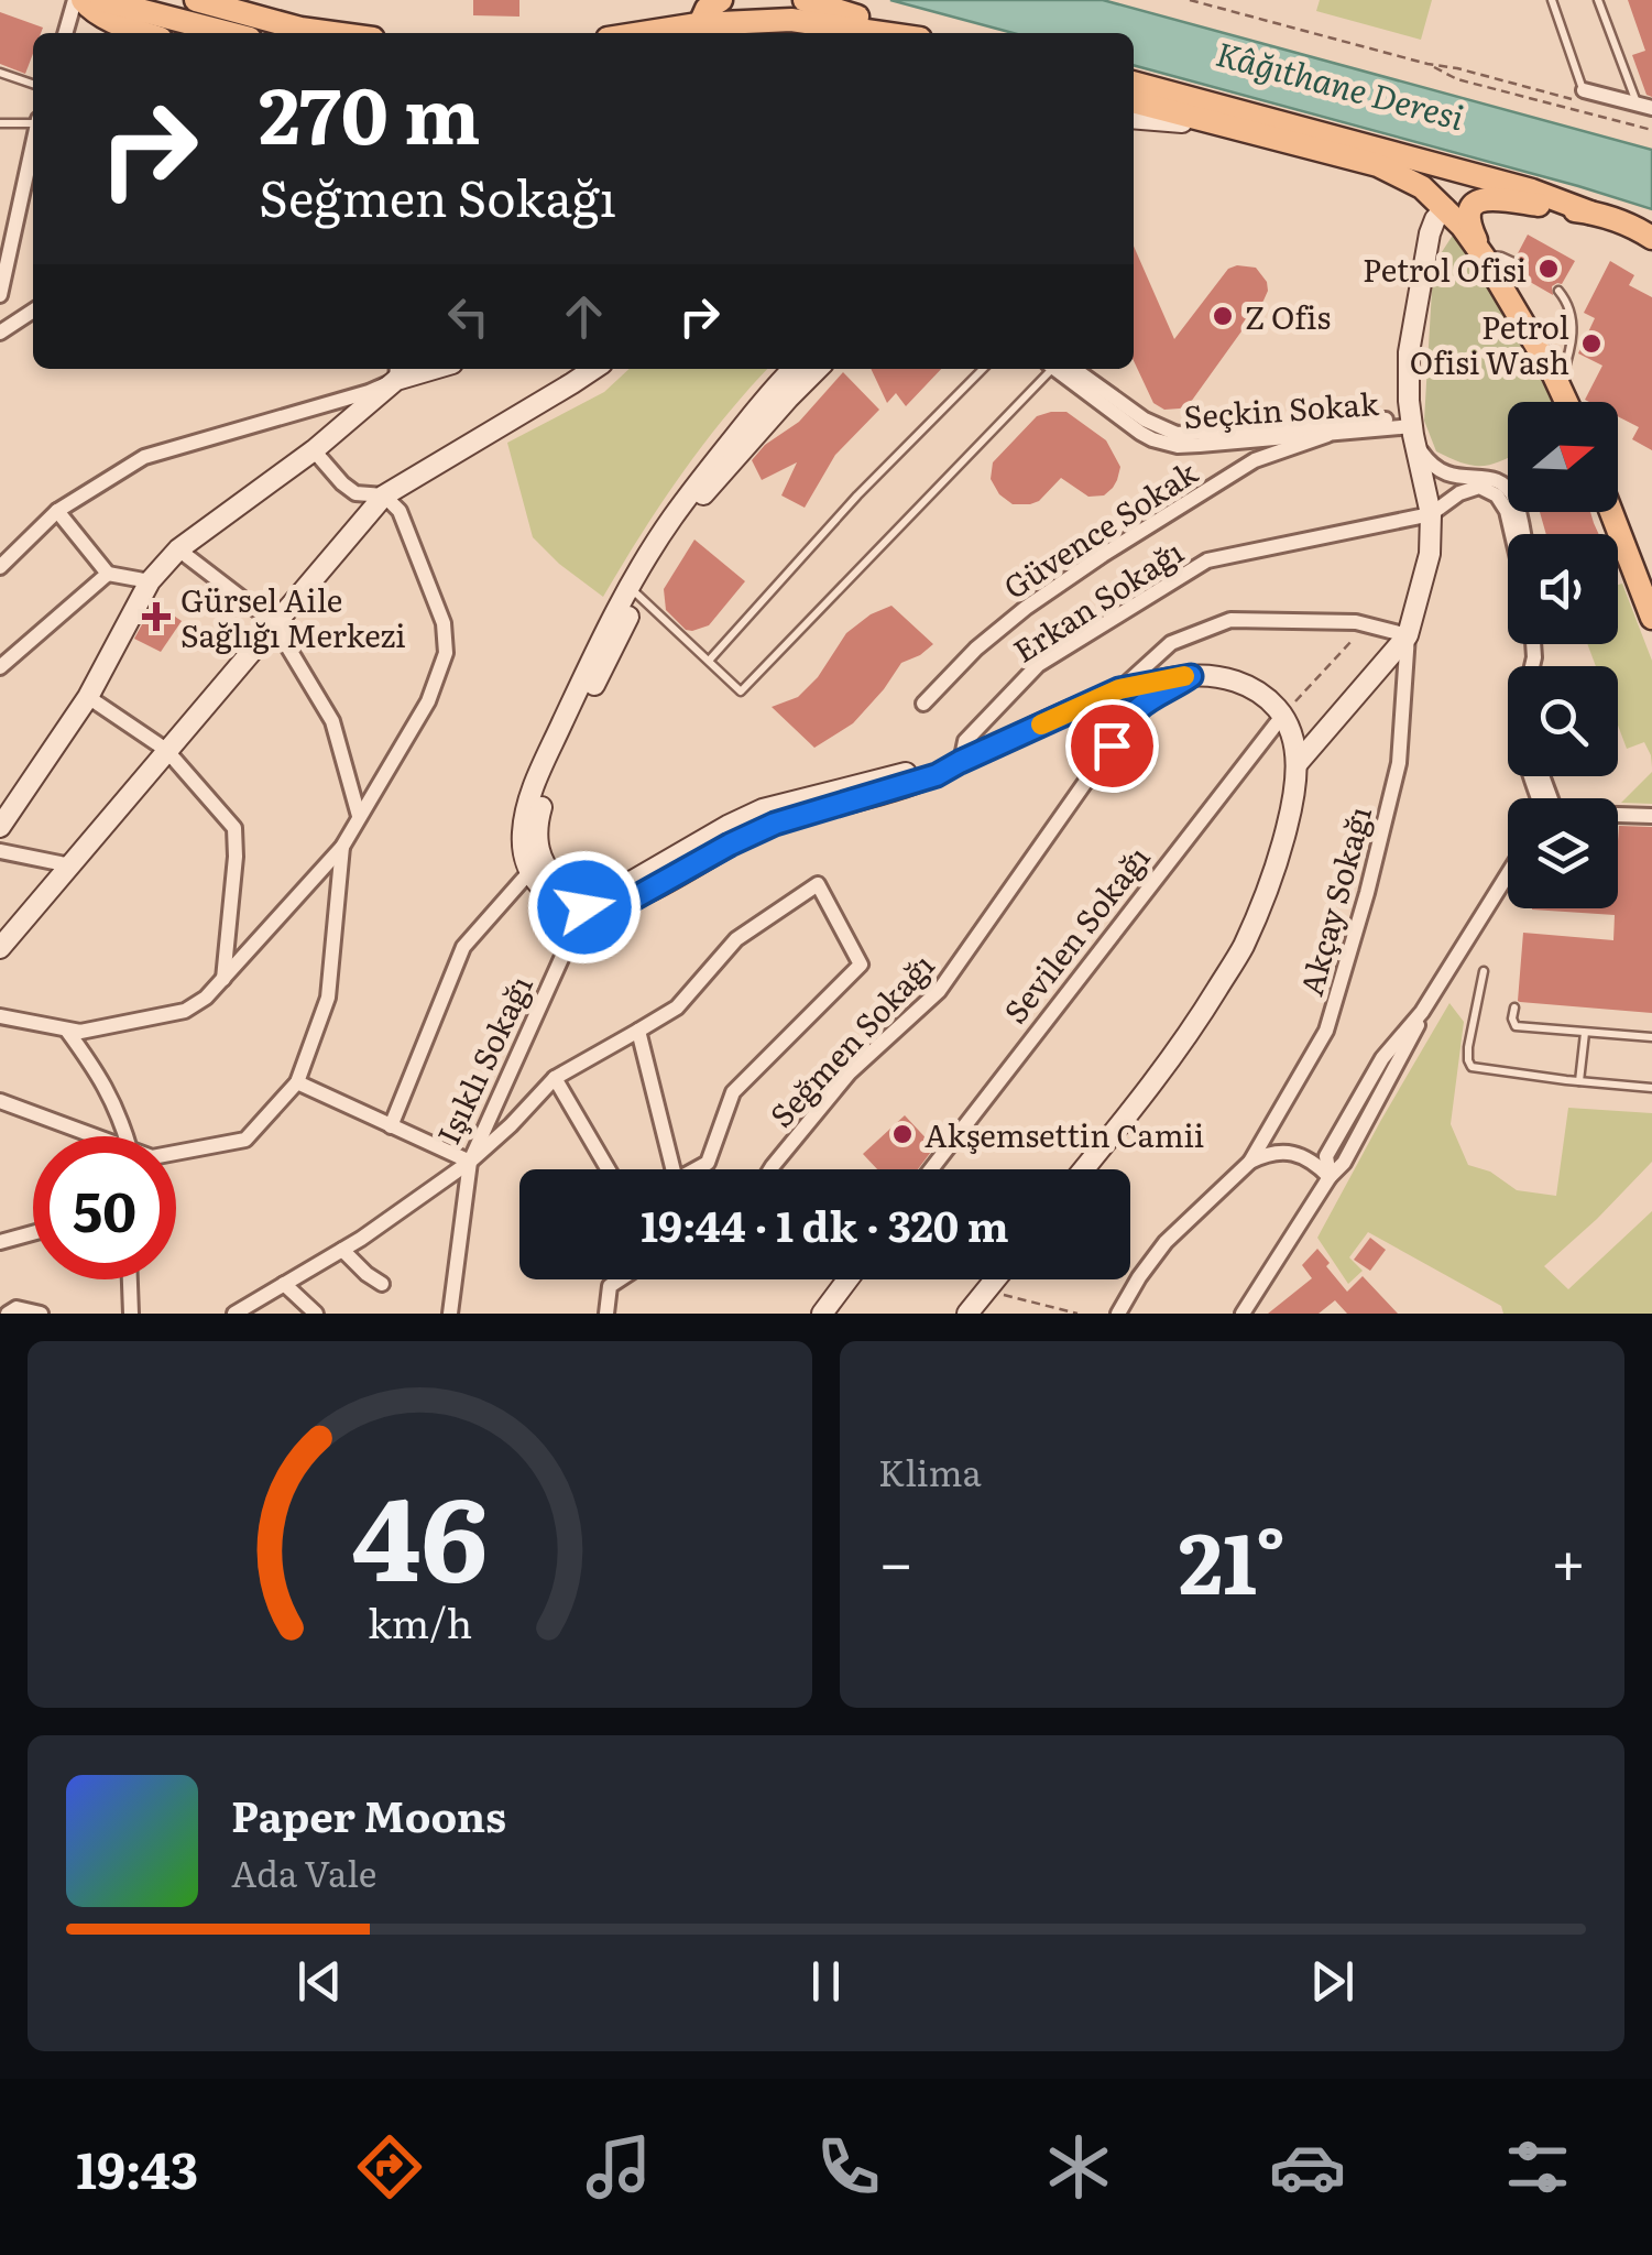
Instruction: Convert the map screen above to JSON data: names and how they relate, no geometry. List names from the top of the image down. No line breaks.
{"streets":{"street":["Seçkin Sokak","Güvence Sokak","Erkan Sokağı","Akçay Sokağı","Sevilen Sokağı","Seğmen Sokağı","Işıklı Sokağı"]},"crossings":[["Seçkin Sokak","Güvence Sokak"]],"water":["Kâğıthane Deresi"],"places":{"other":["Petrol Ofisi","Z Ofis","Petrol Ofisi Wash","Akşemsettin Camii"],"health":["Gürsel Aile Sağlığı Merkezi"]},"north":"right","page":{"turn":["270 m","Seğmen Sokağı"],"limit":"50","trip":"19:44 · 1 dk · 320 m","tile":"Klima","heat":["−","21°","+"],"song":["Paper Moons","Ada Vale"],"tabs":"19:43","gauge":["46","km/h"]}}
